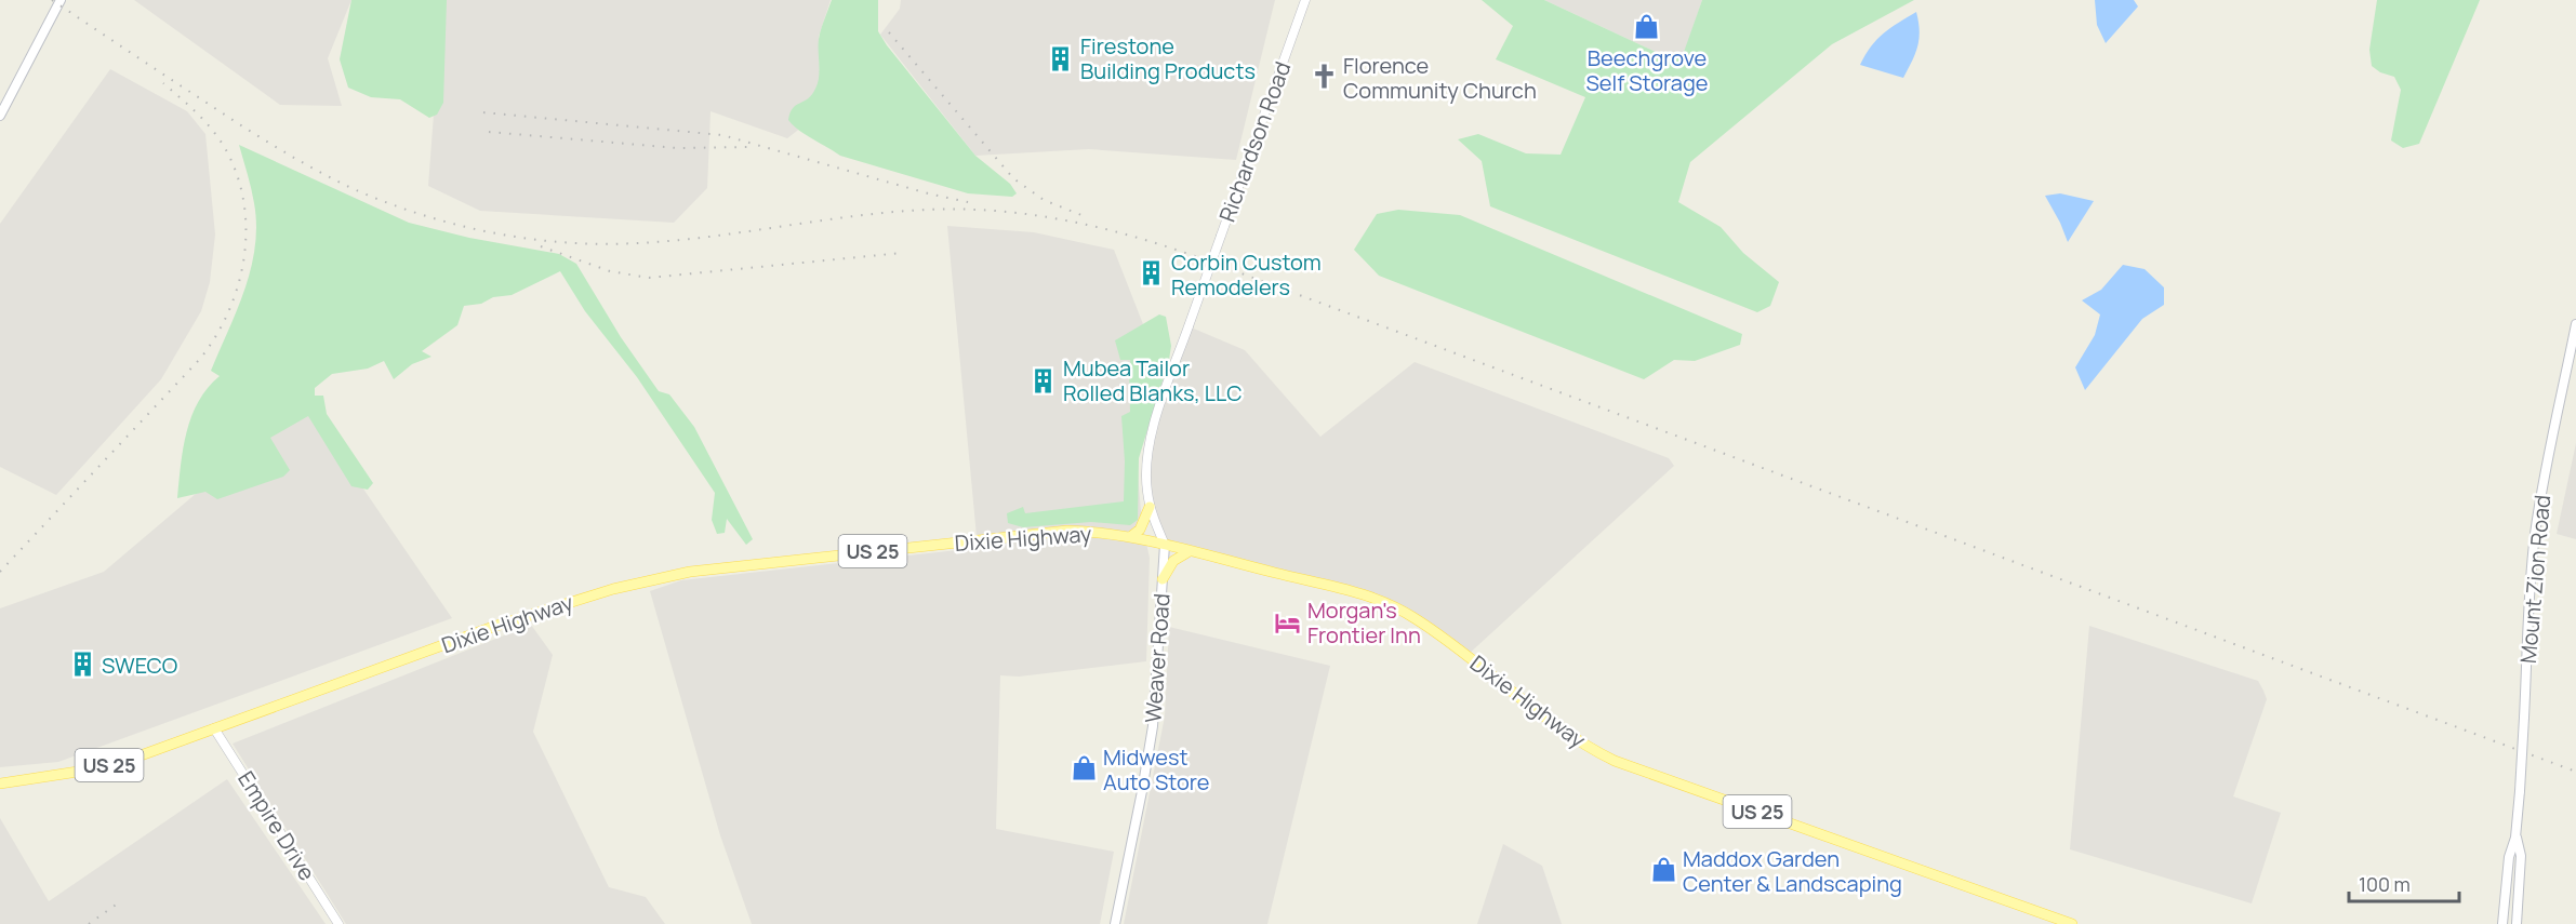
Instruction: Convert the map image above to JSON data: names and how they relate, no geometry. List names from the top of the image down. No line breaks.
{"streets":{"main road":["Dixie Highway","US 25","Mount Zion Road","Weaver Road"],"street":["Richardson Road","Empire Drive"]},"crossings":[["Richardson Road","Dixie Highway"],["Richardson Road","Weaver Road"],["Dixie Highway","Weaver Road"],["Dixie Highway","Empire Drive"]],"places":{"shop":["Beechgrove Self Storage","Midwest Auto Store","Maddox Garden Center & Landscaping"],"building":["Firestone Building Products","Corbin Custom Remodelers","Mubea Tailor Rolled Blanks, LLC","SWECO"],"church":["Florence Community Church"],"hotel":["Morgan's Frontier Inn"]},"scale_bar":"100 m"}
